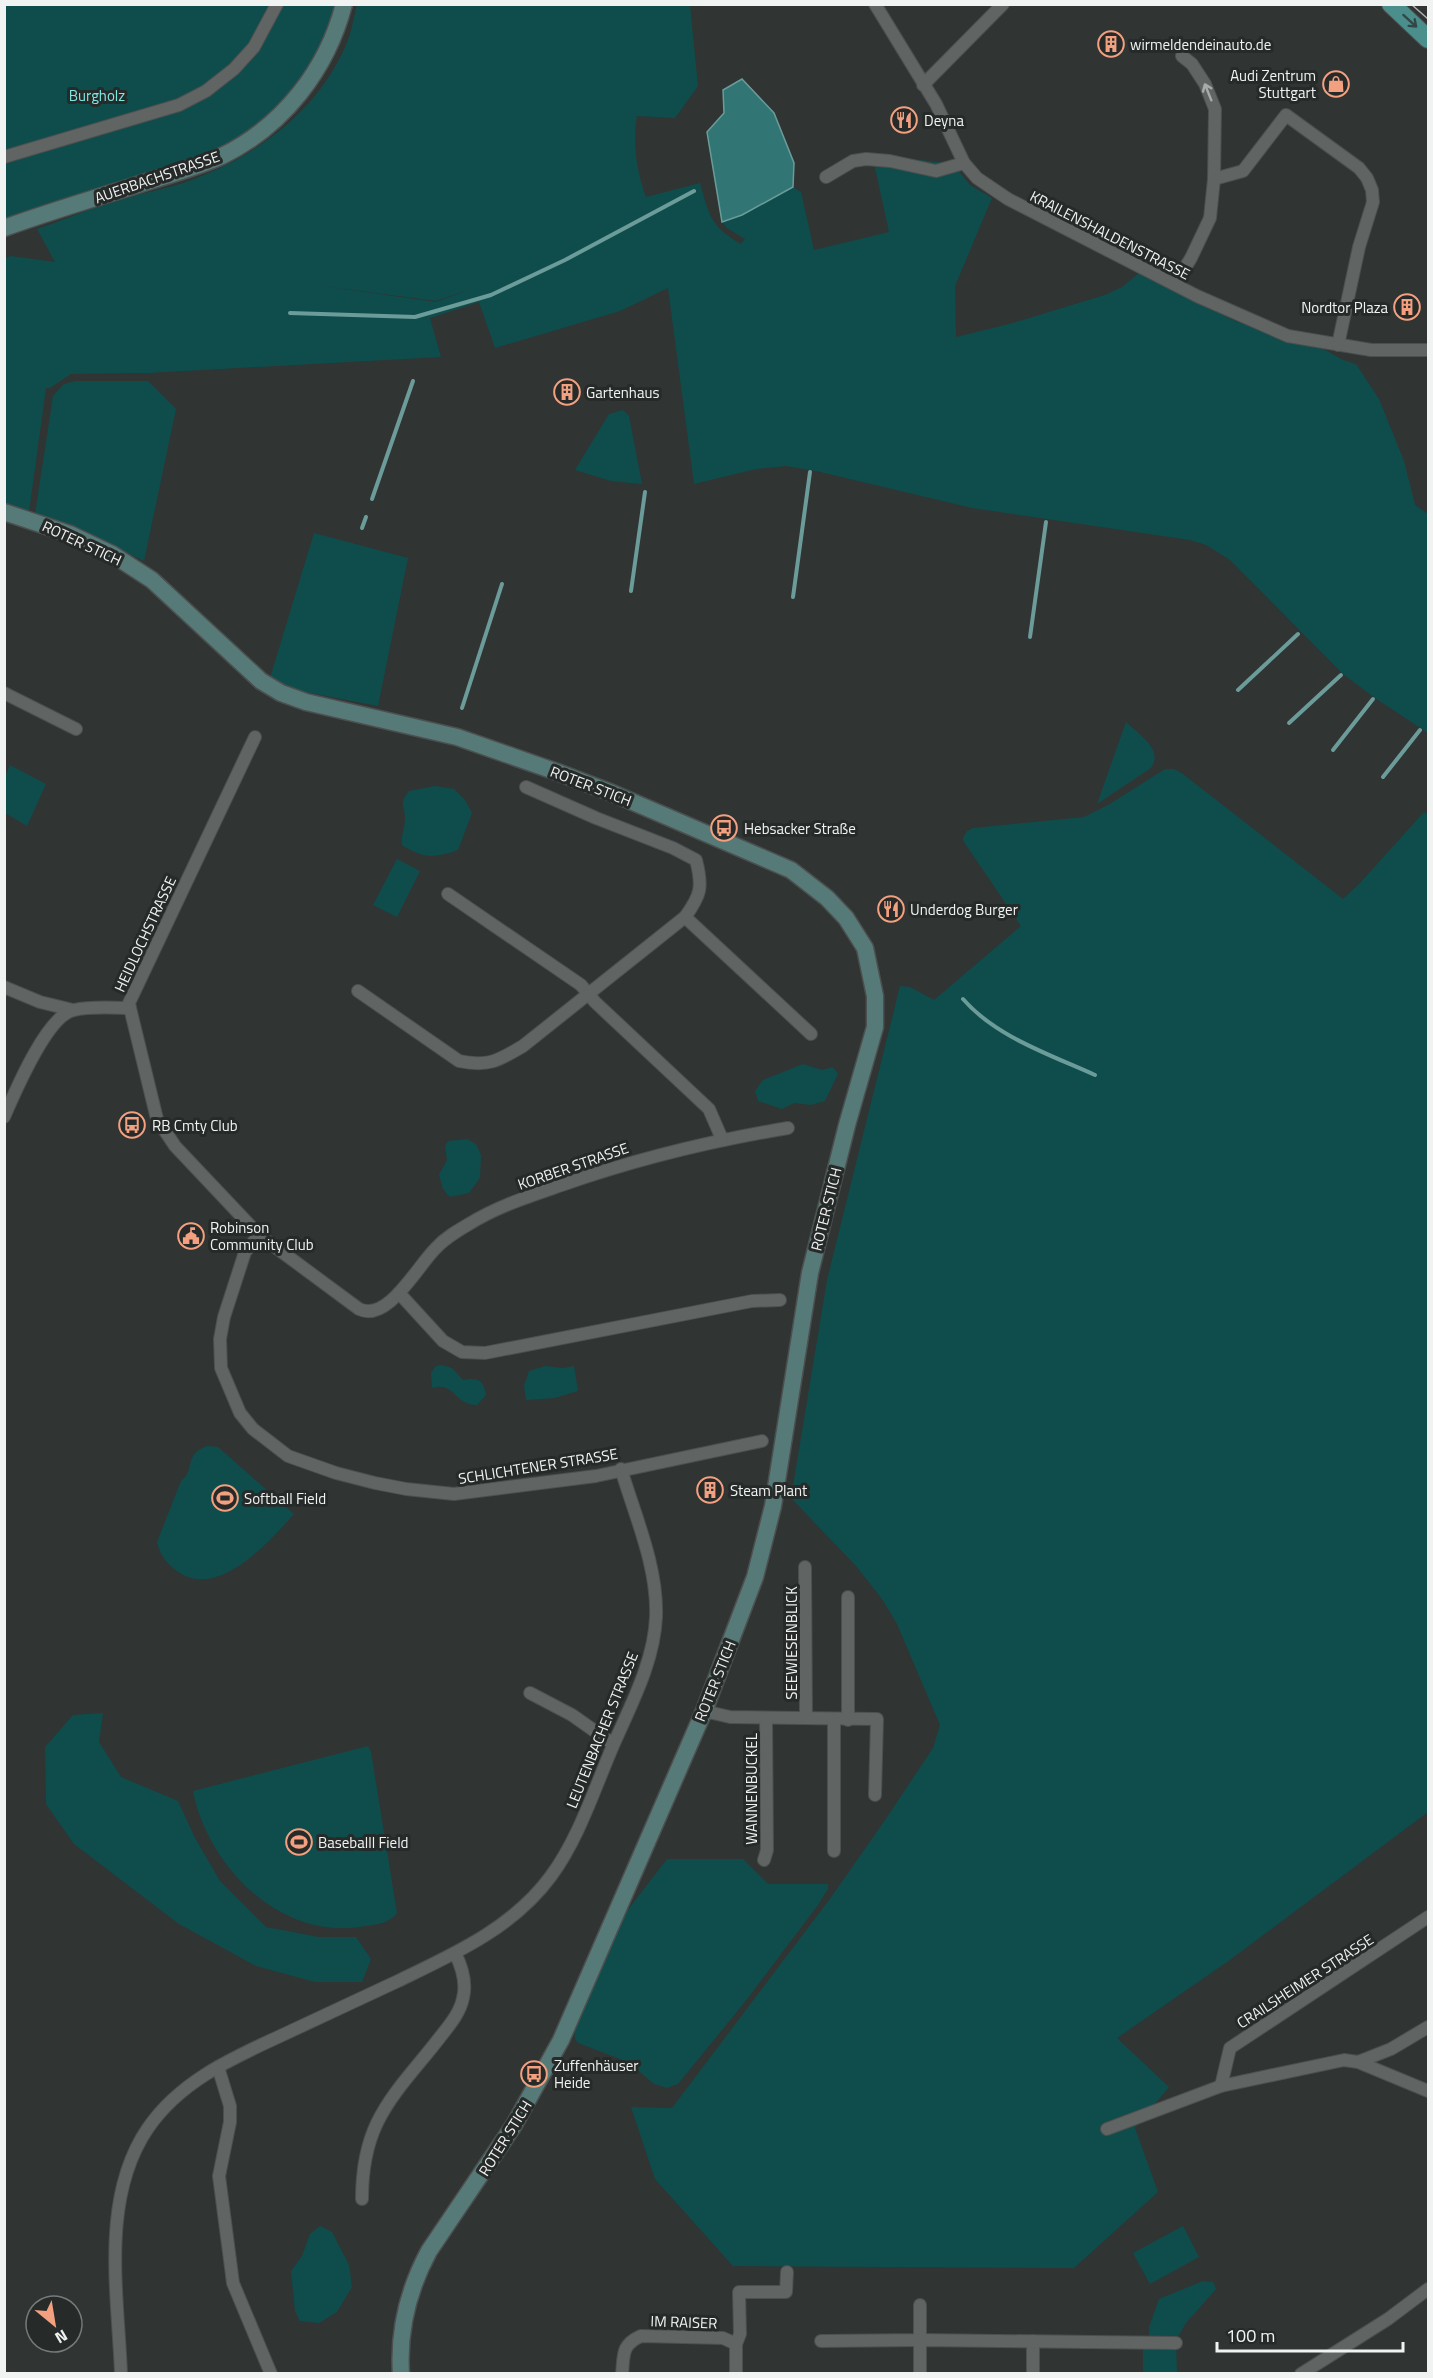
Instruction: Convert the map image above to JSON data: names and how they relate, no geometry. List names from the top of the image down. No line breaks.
{"streets":{"street":["AUERBACHSTRASSE","KRAILENSHALDENSTRASSE","ROTER STICH","HEIDLOCHSTRASSE","KORBER STRASSE","SCHLICHTENER STRASSE","SEEWIESENBLICK","LEUTENBACHER STRASSE","WANNENBUCKEL","CRAILSHEIMER STRASSE","IM RAISER"]},"crossings":[["HEIDLOCHSTRASSE","KORBER STRASSE"],["KORBER STRASSE","SCHLICHTENER STRASSE"],["SCHLICHTENER STRASSE","LEUTENBACHER STRASSE"]],"parks":["Burgholz"],"places":{"building":["wirmeldendeinauto.de","Nordtor Plaza","Gartenhaus","Steam Plant"],"shop":["Audi Zentrum Stuttgart"],"restaurant":["Deyna","Underdog Burger"],"bus stop":["Hebsacker Straße","RB Cmty Club","Zuffenhäuser Heide"],"public building":["Robinson Community Club"],"sports":["Softball Field","Baseballl Field"]},"scale_bar":"100 m","north":"bottom right"}
